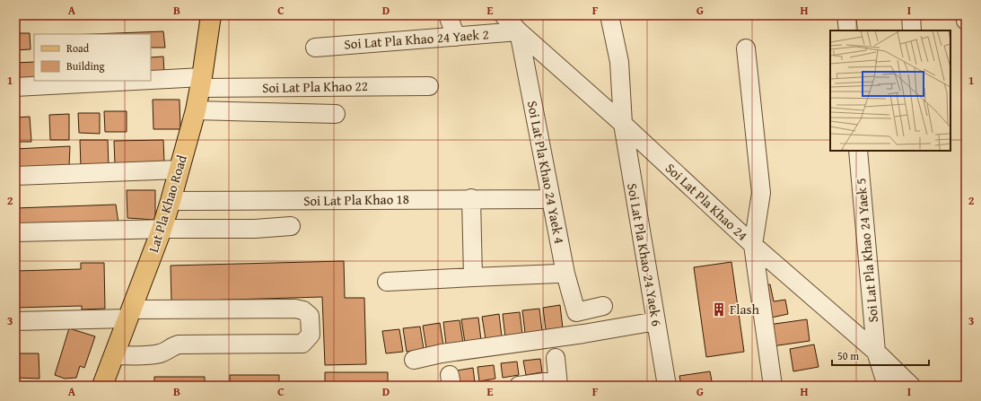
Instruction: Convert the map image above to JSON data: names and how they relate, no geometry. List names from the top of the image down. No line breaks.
{"streets":{"main road":["Lat Pla Khao Road"],"street":["Soi Lat Pla Khao 24 Yaek 2","Soi Lat Pla Khao 22","Soi Lat Pla Khao 24 Yaek 4","Soi Lat Pla Khao 18","Soi Lat Pla Khao 24","Soi Lat Pla Khao 24 Yaek 5","Soi Lat Pla Khao 24 Yaek 6"]},"crossings":[["Soi Lat Pla Khao 24 Yaek 2","Soi Lat Pla Khao 24 Yaek 4"],["Soi Lat Pla Khao 24 Yaek 2","Soi Lat Pla Khao 24"],["Soi Lat Pla Khao 22","Lat Pla Khao Road"],["Soi Lat Pla Khao 24 Yaek 4","Soi Lat Pla Khao 24"],["Soi Lat Pla Khao 18","Lat Pla Khao Road"],["Soi Lat Pla Khao 24","Soi Lat Pla Khao 24 Yaek 5"],["Soi Lat Pla Khao 24","Soi Lat Pla Khao 24 Yaek 6"]],"places":{"building":["Flash"]},"legend":["Road","Building"],"scale_bar":"50 m","grid":{"columns":["A","B","C","D","E","F","G","H","I"],"rows":["1","2","3"]}}
